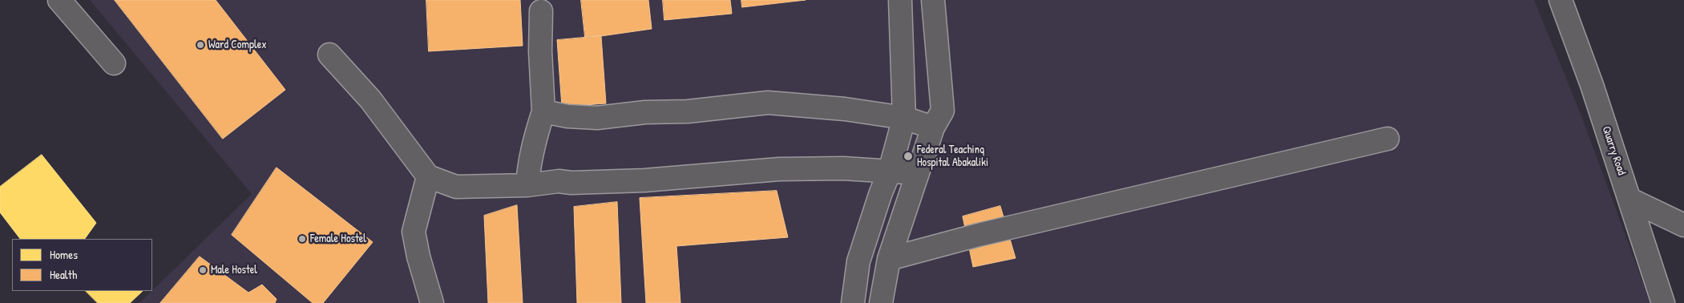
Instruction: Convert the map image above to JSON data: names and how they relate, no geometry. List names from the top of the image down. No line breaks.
{"streets":{"street":["Quarry Road"]},"places":["Ward Complex","Federal Teaching Hospital Abakaliki","Female Hostel","Male Hostel"],"legend":["Homes","Health"]}
